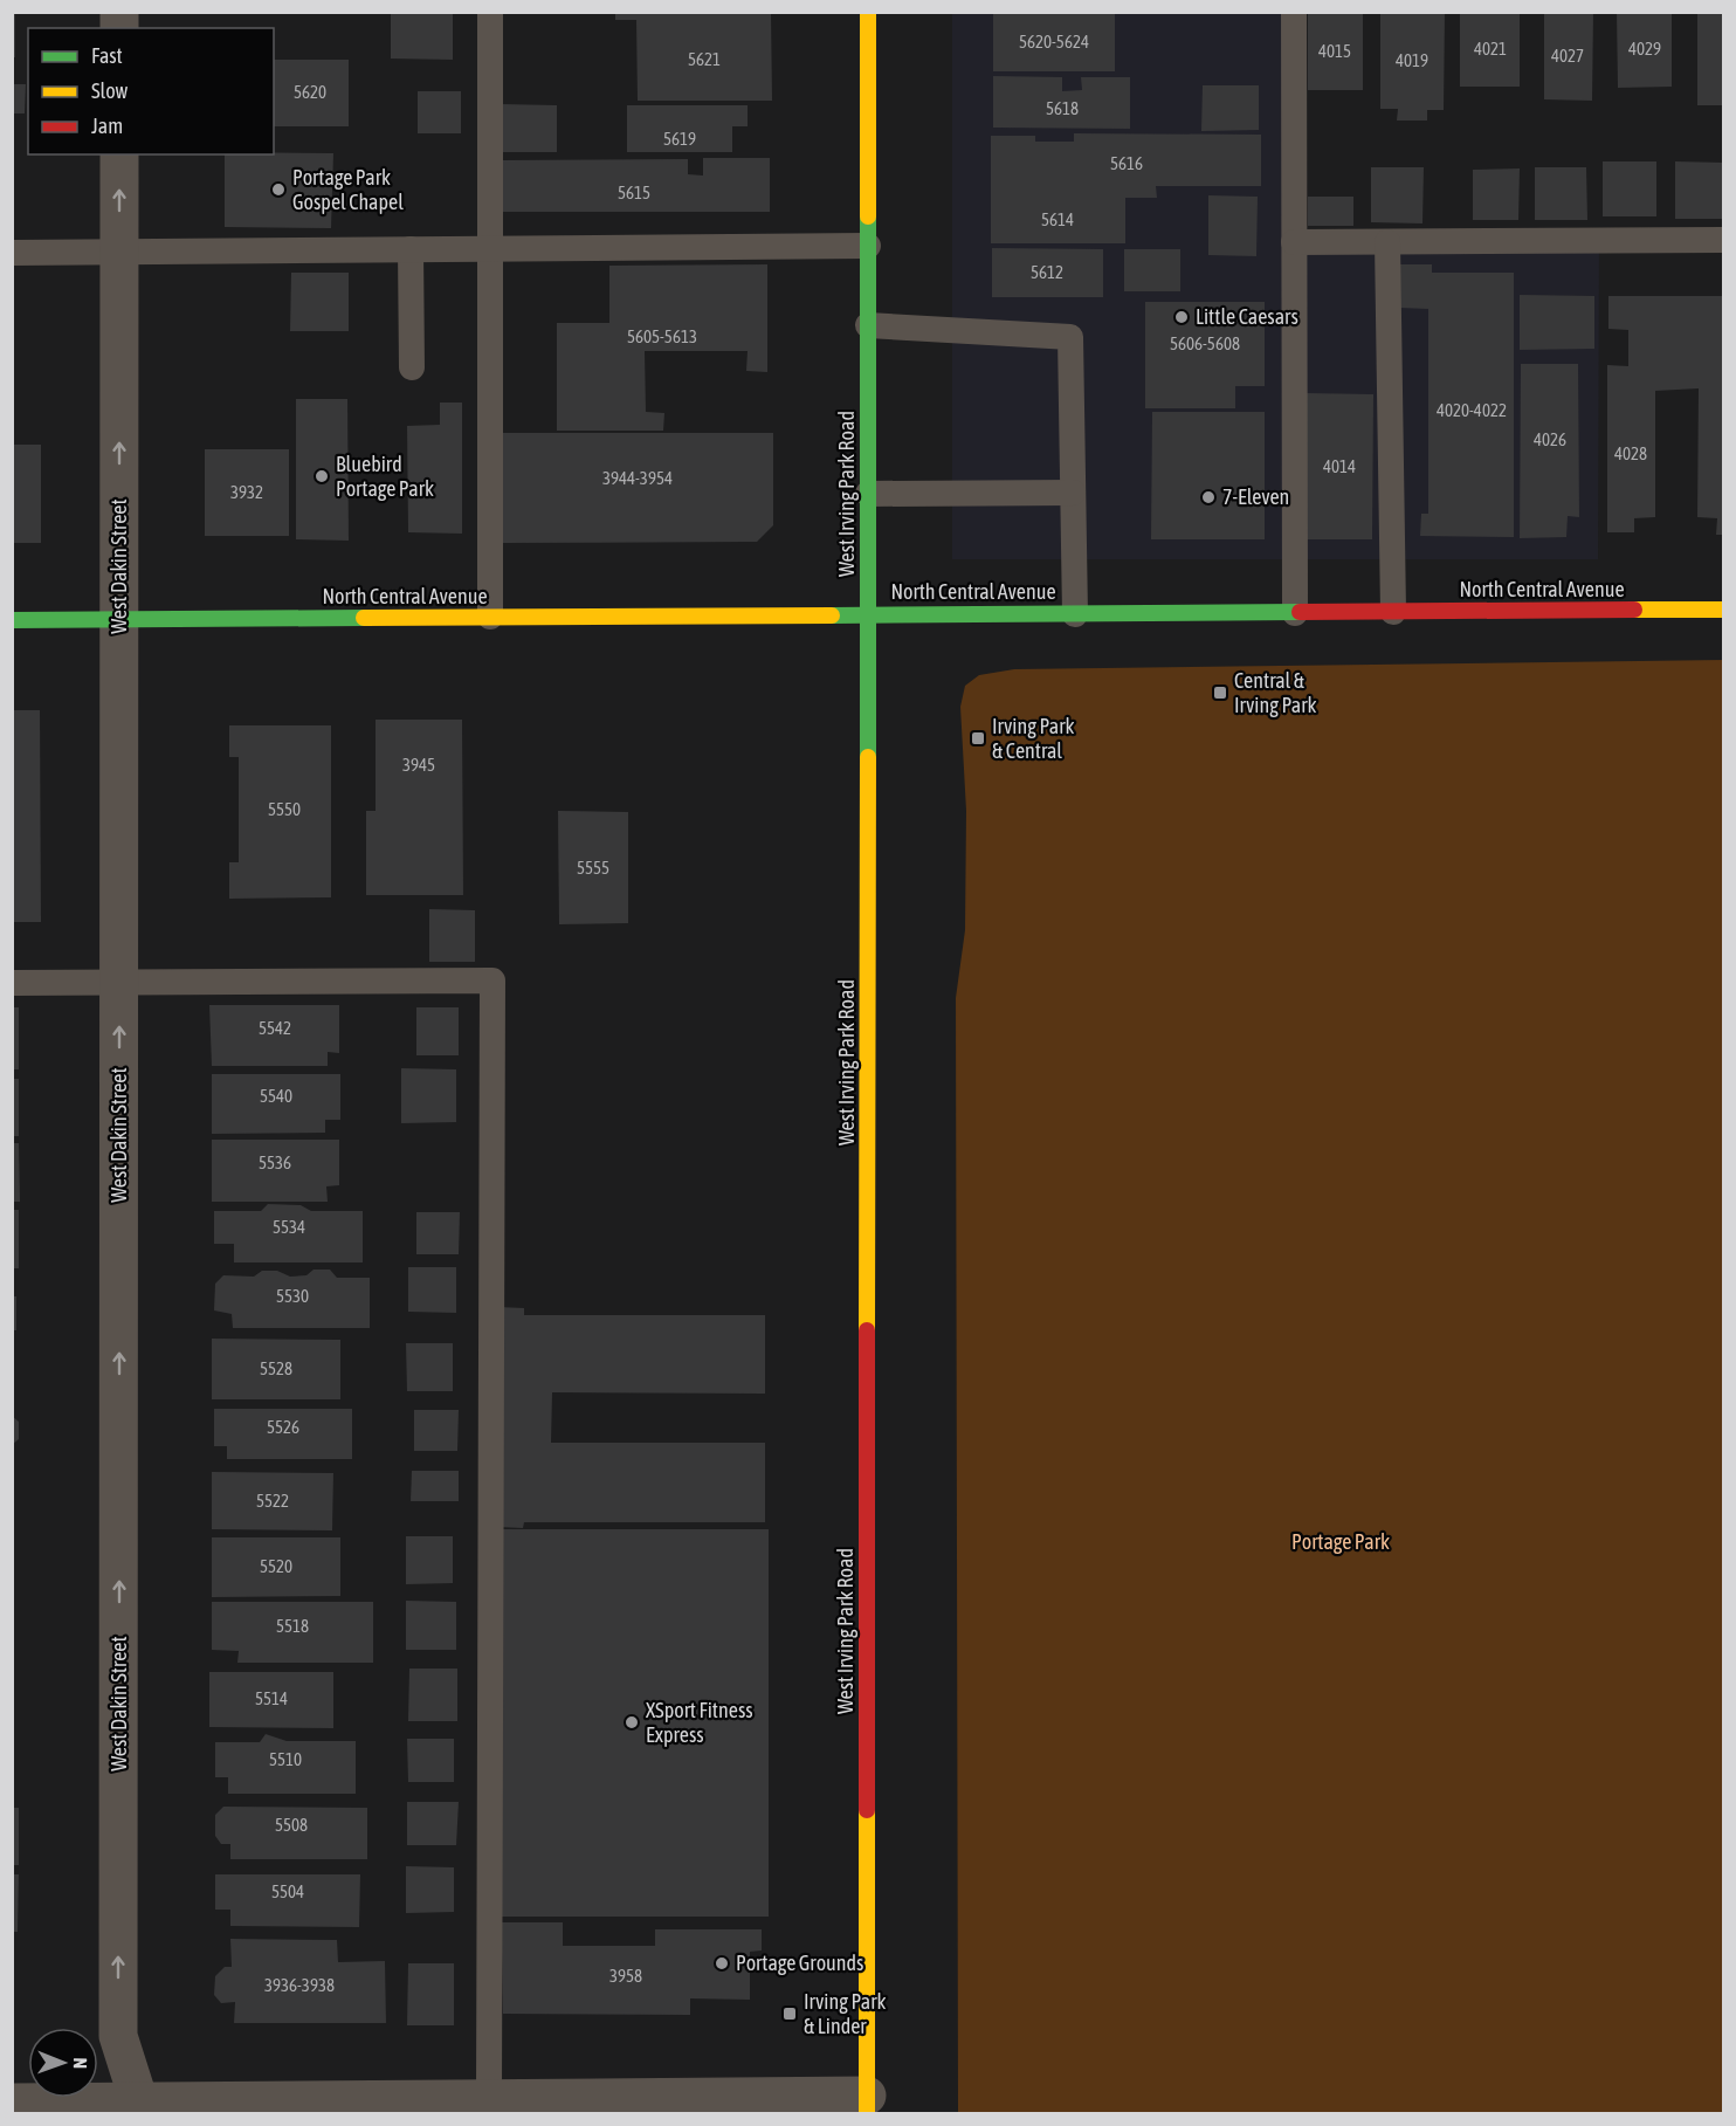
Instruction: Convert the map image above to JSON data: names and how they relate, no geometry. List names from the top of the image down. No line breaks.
{"streets":{"main road":["West Irving Park Road","North Central Avenue"],"street":["West Dakin Street"]},"crossings":[["West Irving Park Road","North Central Avenue"],["West Dakin Street","North Central Avenue"]],"one_way":["West Dakin Street"],"parks":["Portage Park"],"places":{"other":["Portage Park Gospel Chapel","Little Caesars","Bluebird Portage Park","7-Eleven","XSport Fitness Express","Portage Grounds"],"transit":["Central & Irving Park","Irving Park & Central","Irving Park & Linder"]},"house_numbers":["5620-5624","4021","4029","4015","4027","5621","4019","5620","5618","5619","5616","5615","5614","5612","5605-5613","5606-5608","4020-4022","4026","4028","4014","3944-3954","3932","3945","5550","5555","5542","5540","5536","5534","5530","5528","5526","5522","5520","5518","5514","5510","5508","5504","3958","3936-3938"],"legend":["Fast","Slow","Jam"],"north":"right"}
